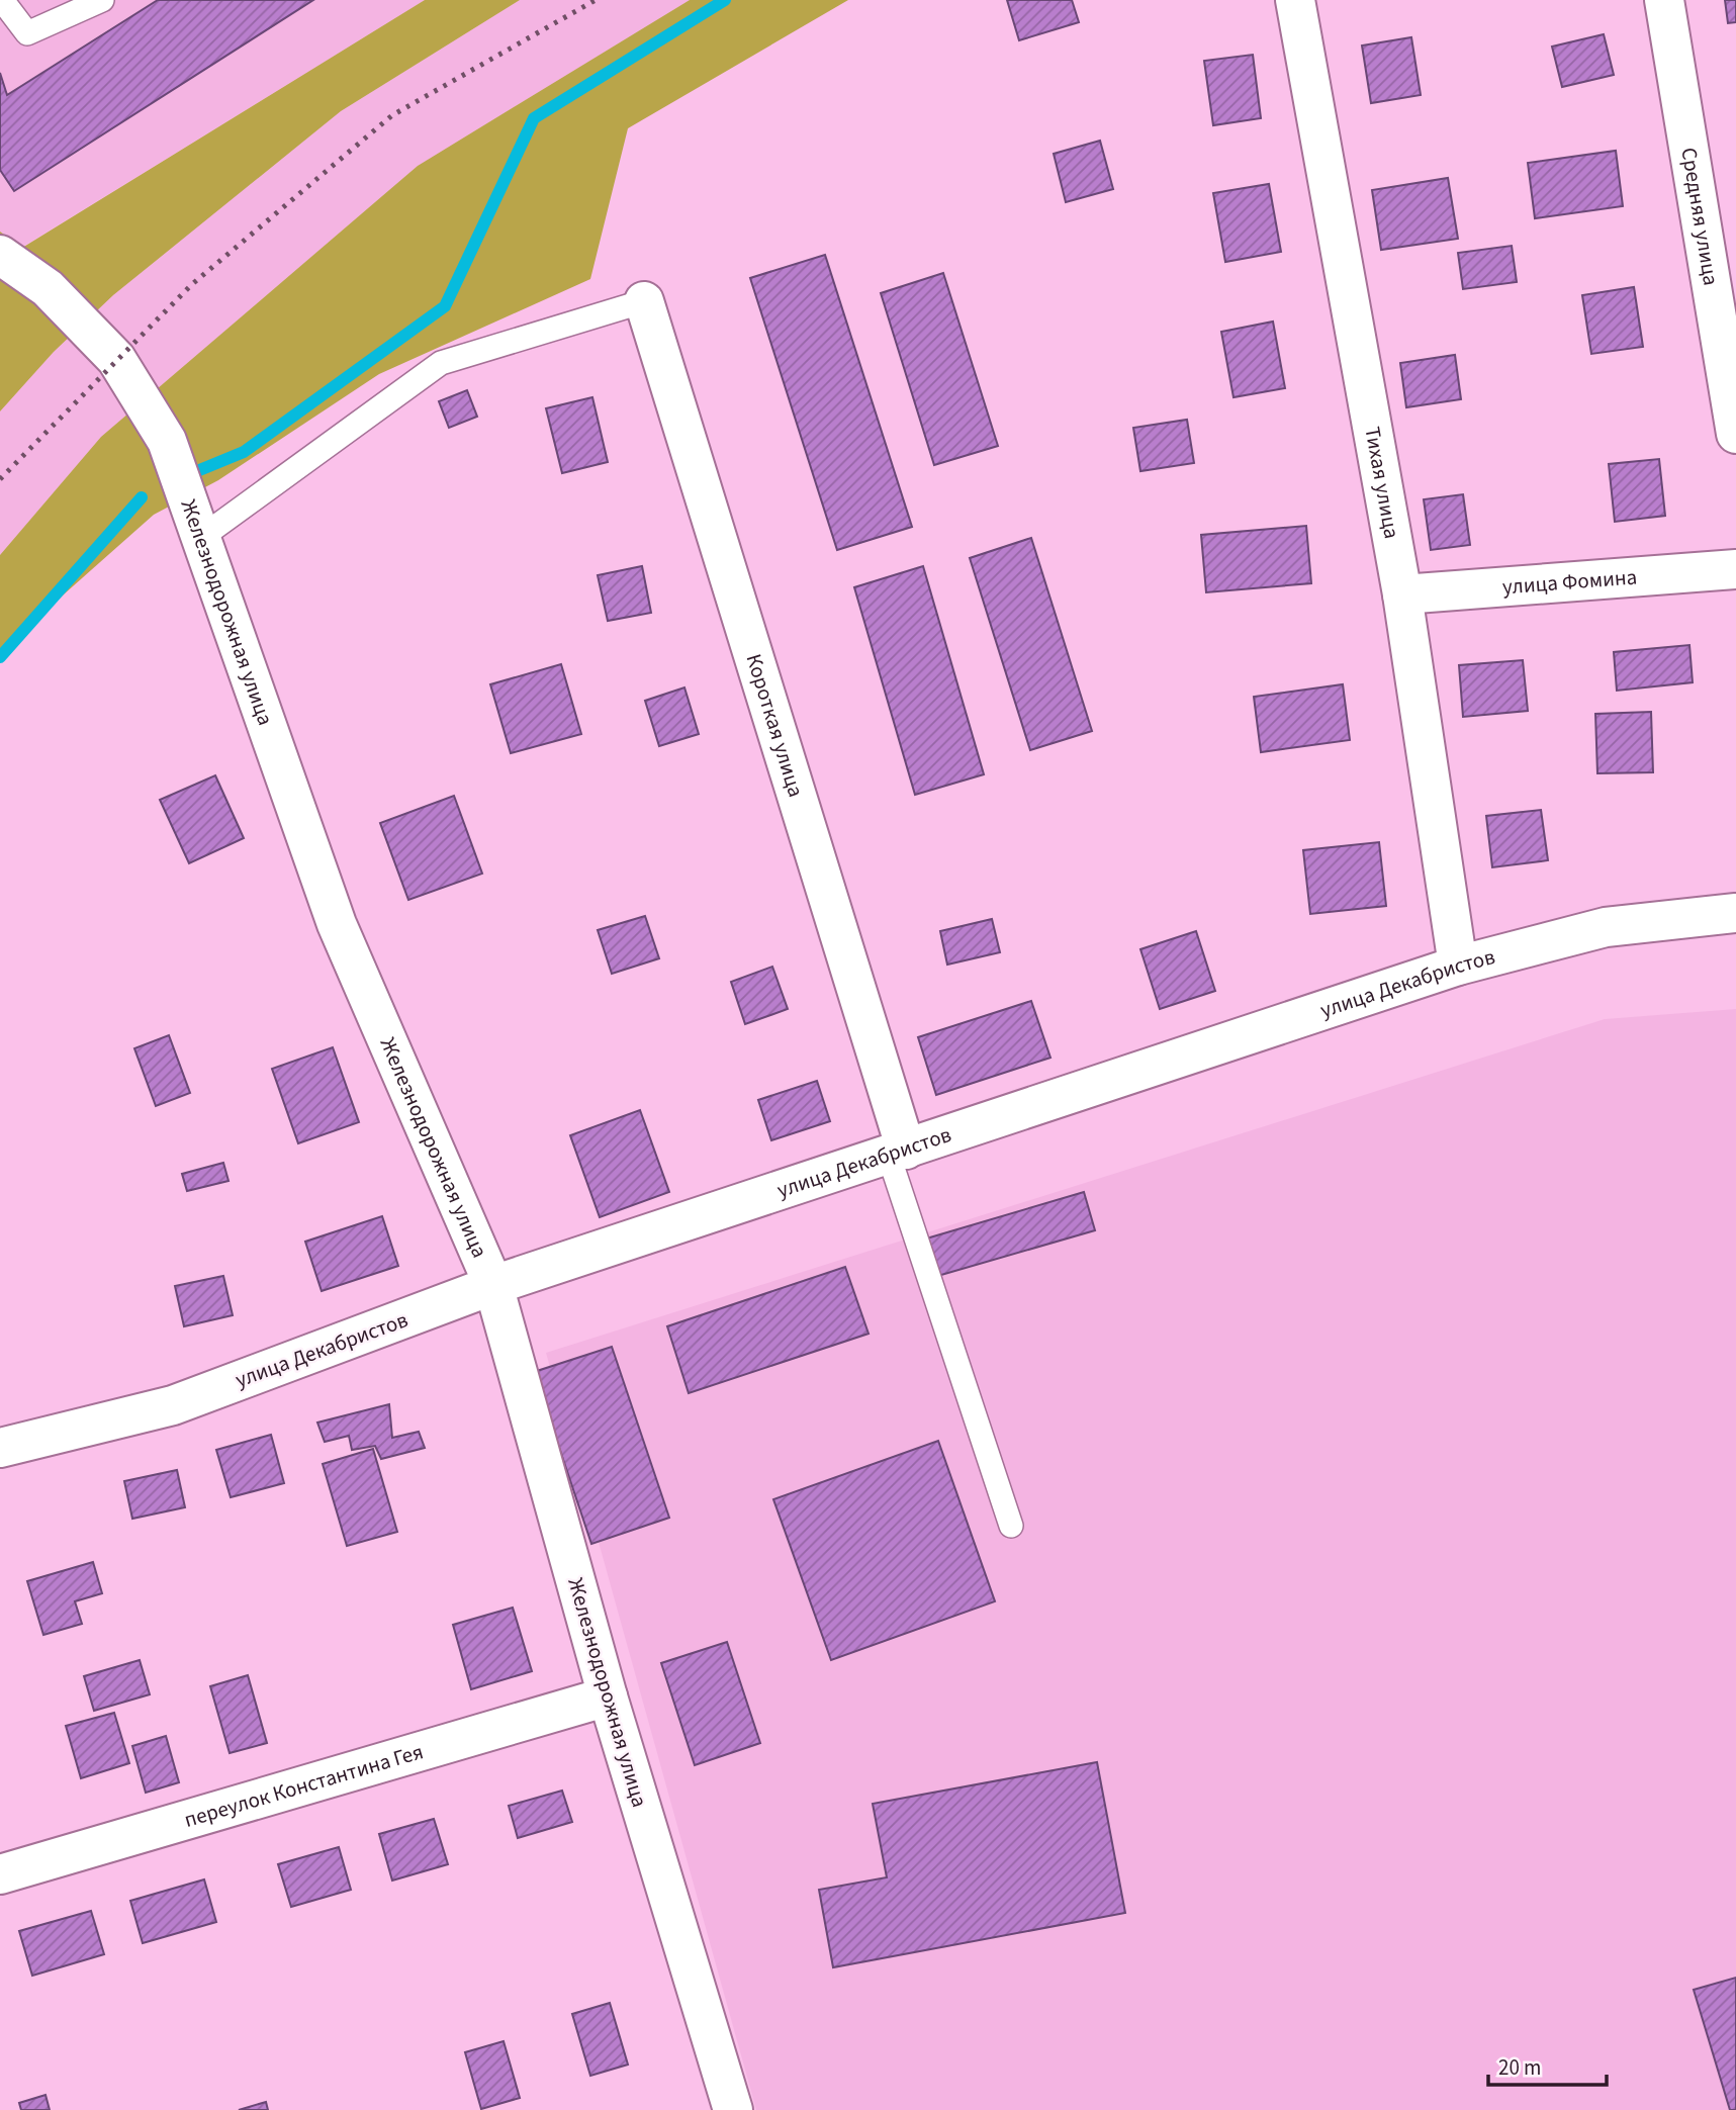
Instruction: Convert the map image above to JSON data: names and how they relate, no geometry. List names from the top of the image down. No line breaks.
{"streets":{"street":["Средняя улица","Тихая улица","улица Фомина","Железнодорожная улица","Короткая улица","улица Декабристов","переулок Константина Гея"]},"crossings":[["Тихая улица","улица Фомина"],["Тихая улица","улица Декабристов"],["Железнодорожная улица","улица Декабристов"],["Железнодорожная улица","переулок Константина Гея"],["Короткая улица","улица Декабристов"]],"scale_bar":"20 m"}
